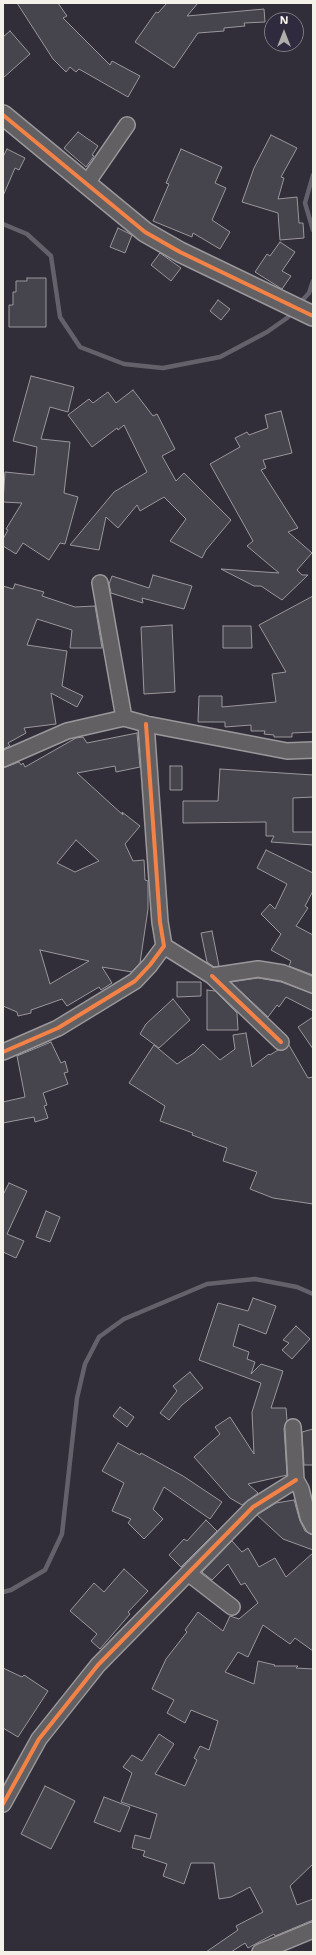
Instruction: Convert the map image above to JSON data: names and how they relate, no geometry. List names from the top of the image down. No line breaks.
{"north":"top"}
